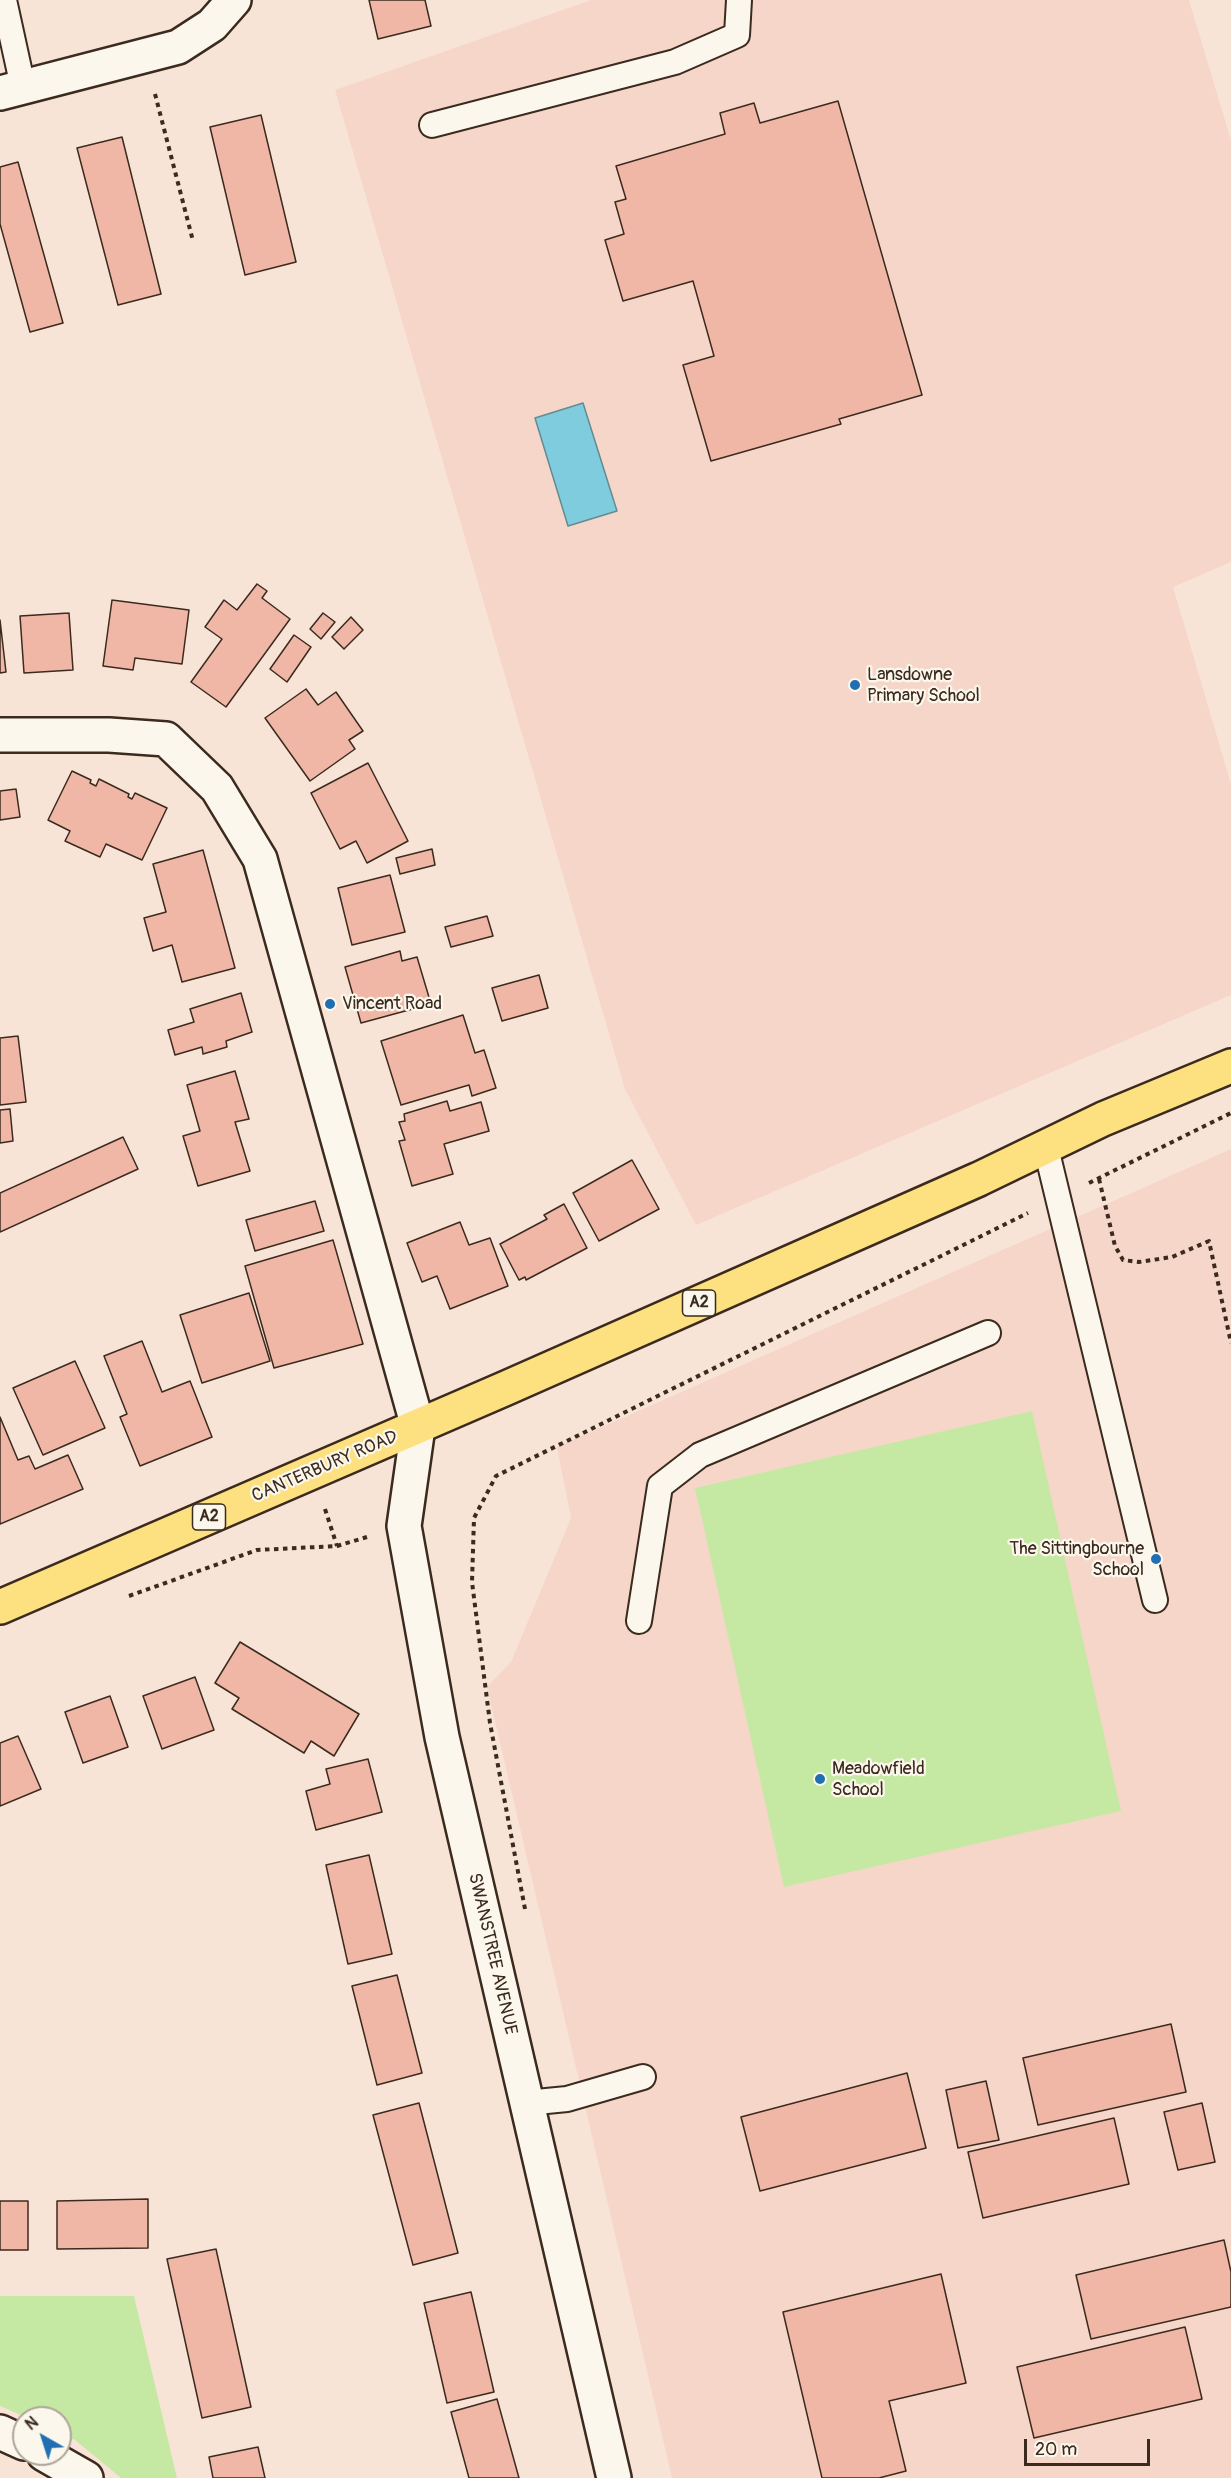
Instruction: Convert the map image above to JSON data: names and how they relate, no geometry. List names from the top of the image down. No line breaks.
{"streets":{"main road":["A2","CANTERBURY ROAD"],"street":["SWANSTREE AVENUE"]},"crossings":[["A2","CANTERBURY ROAD"],["A2","SWANSTREE AVENUE"],["CANTERBURY ROAD","SWANSTREE AVENUE"]],"places":["Lansdowne Primary School","Vincent Road","The Sittingbourne School","Meadowfield School"],"scale_bar":"20 m","north":"top left"}
